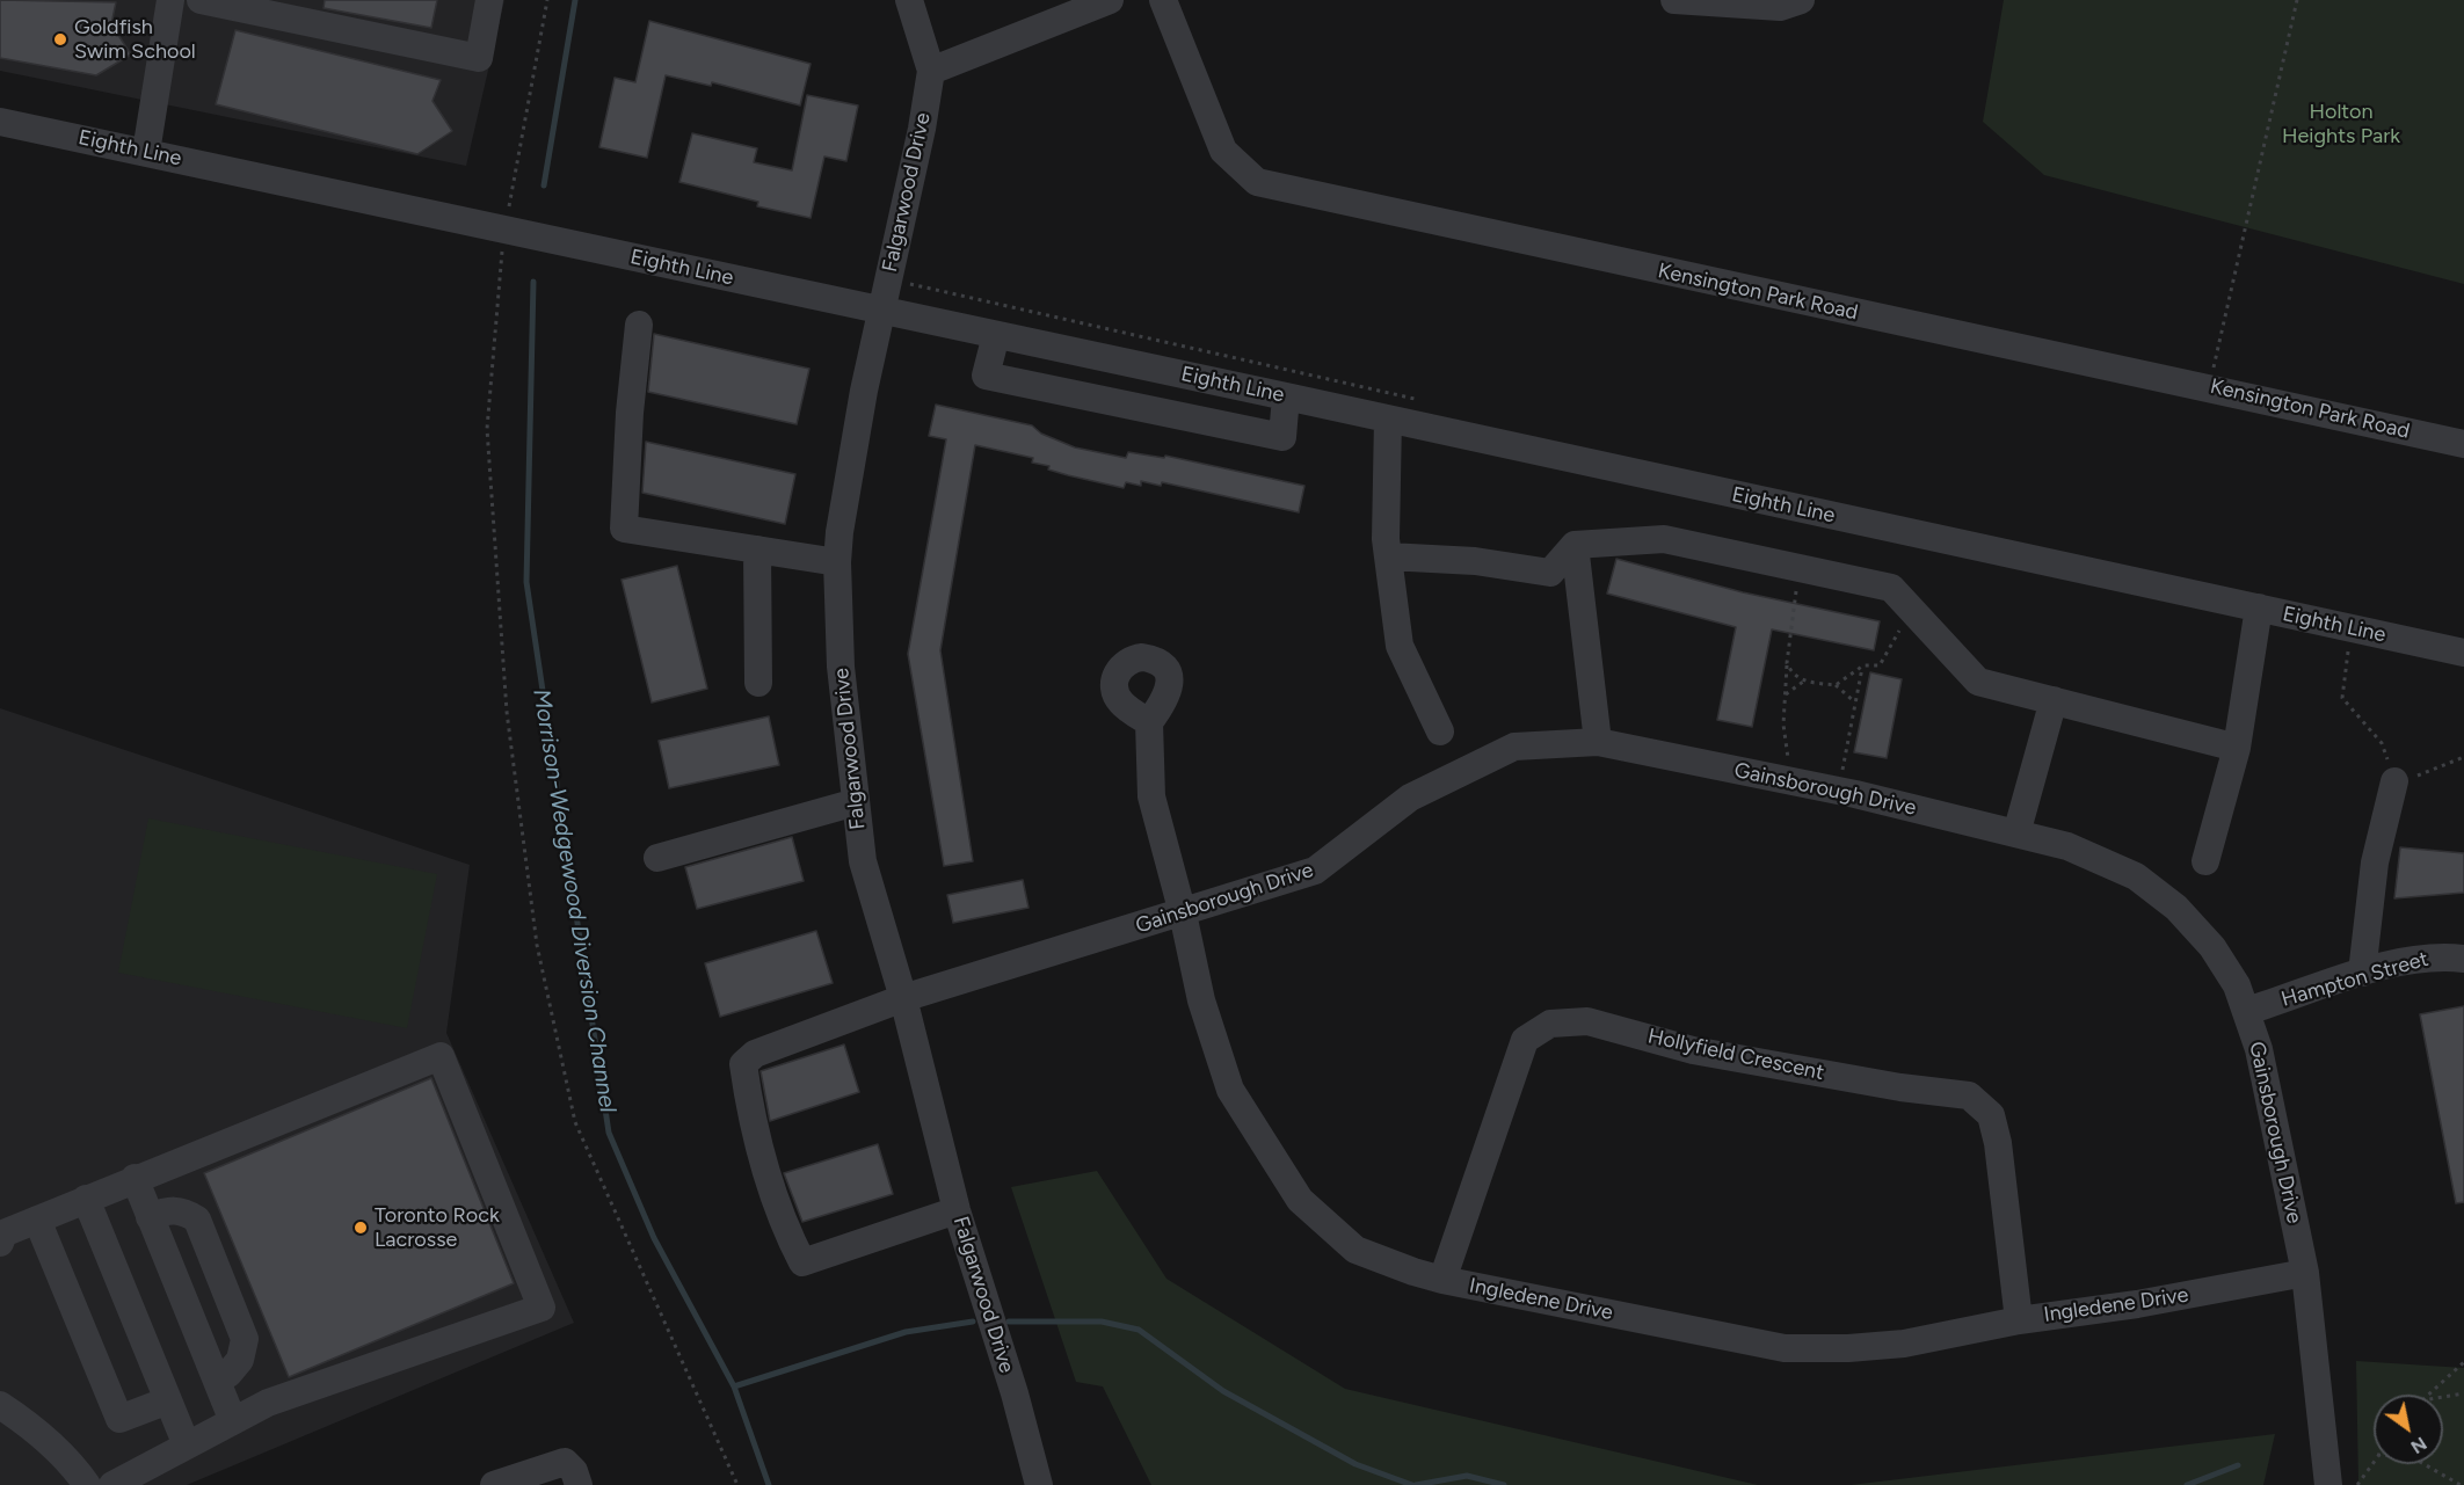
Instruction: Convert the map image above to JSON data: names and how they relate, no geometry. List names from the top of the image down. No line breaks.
{"streets":{"street":["Eighth Line","Falgarwood Drive","Kensington Park Road","Gainsborough Drive","Hampton Street","Hollyfield Crescent","Ingledene Drive"]},"crossings":[["Eighth Line","Falgarwood Drive"],["Falgarwood Drive","Gainsborough Drive"],["Gainsborough Drive","Hampton Street"],["Gainsborough Drive","Ingledene Drive"],["Hollyfield Crescent","Ingledene Drive"]],"water":["Morrison-Wedgewood Diversion Channel"],"parks":["Holton Heights Park"],"places":["Goldfish Swim School","Toronto Rock Lacrosse"],"north":"bottom right"}
